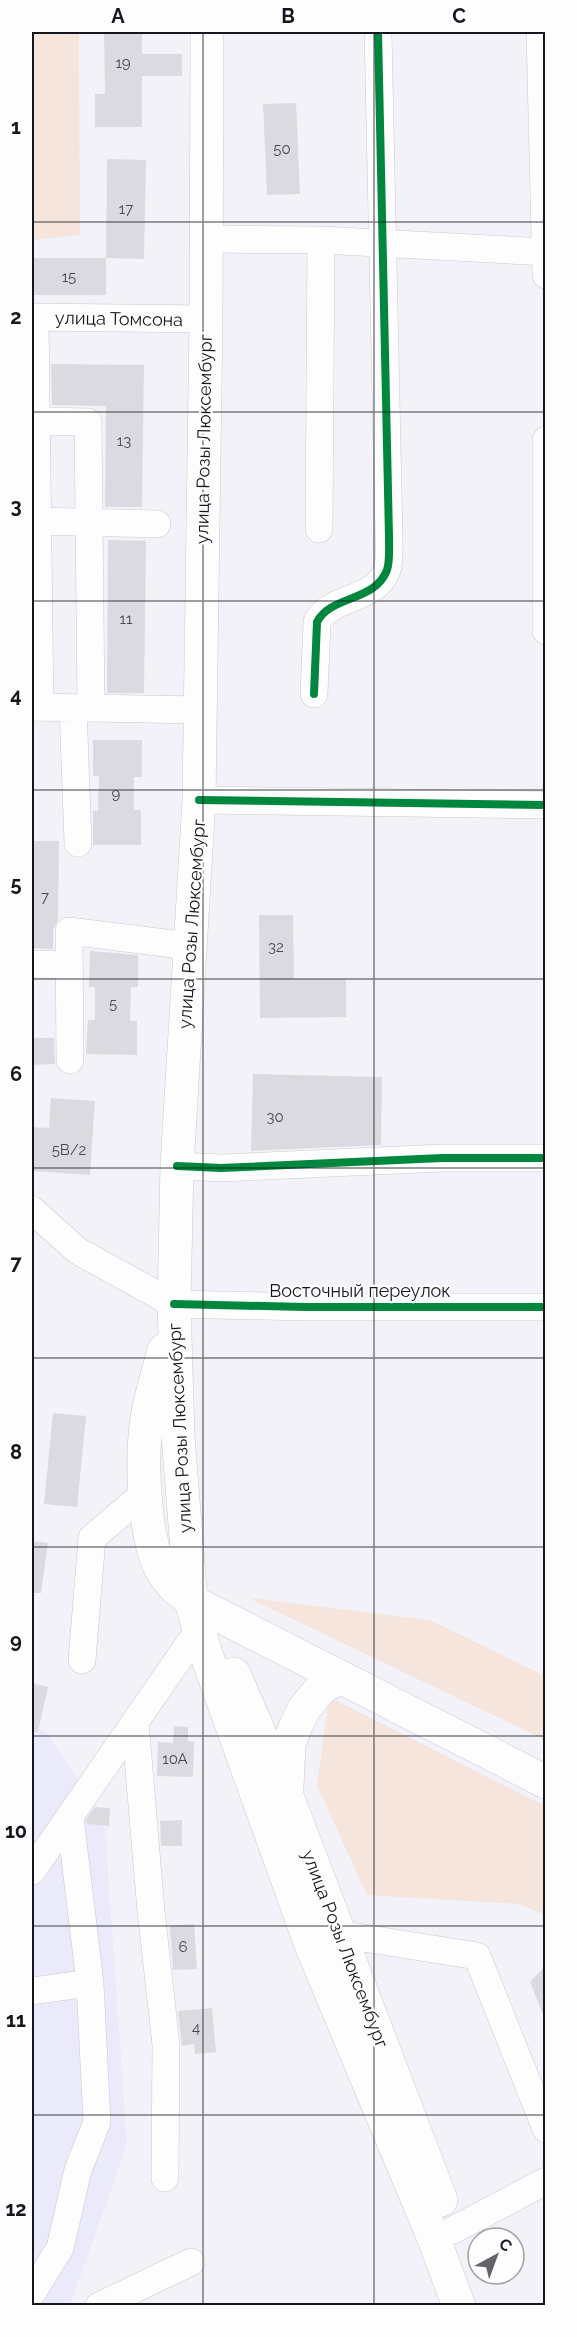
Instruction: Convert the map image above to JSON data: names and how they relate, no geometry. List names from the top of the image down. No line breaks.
{"streets":{"main road":["улица Розы Люксембург"],"street":["улица Томсона","Восточный переулок"]},"crossings":[["улица Томсона","улица Розы Люксембург"],["улица Розы Люксембург","Восточный переулок"]],"house_numbers":["19","50","17","15","13","11","9","7","32","5","30","5В/2","10А","6","4"],"north":"top right","grid":{"columns":["A","B","C"],"rows":["1","2","3","4","5","6","7","8","9","10","11","12"]}}
